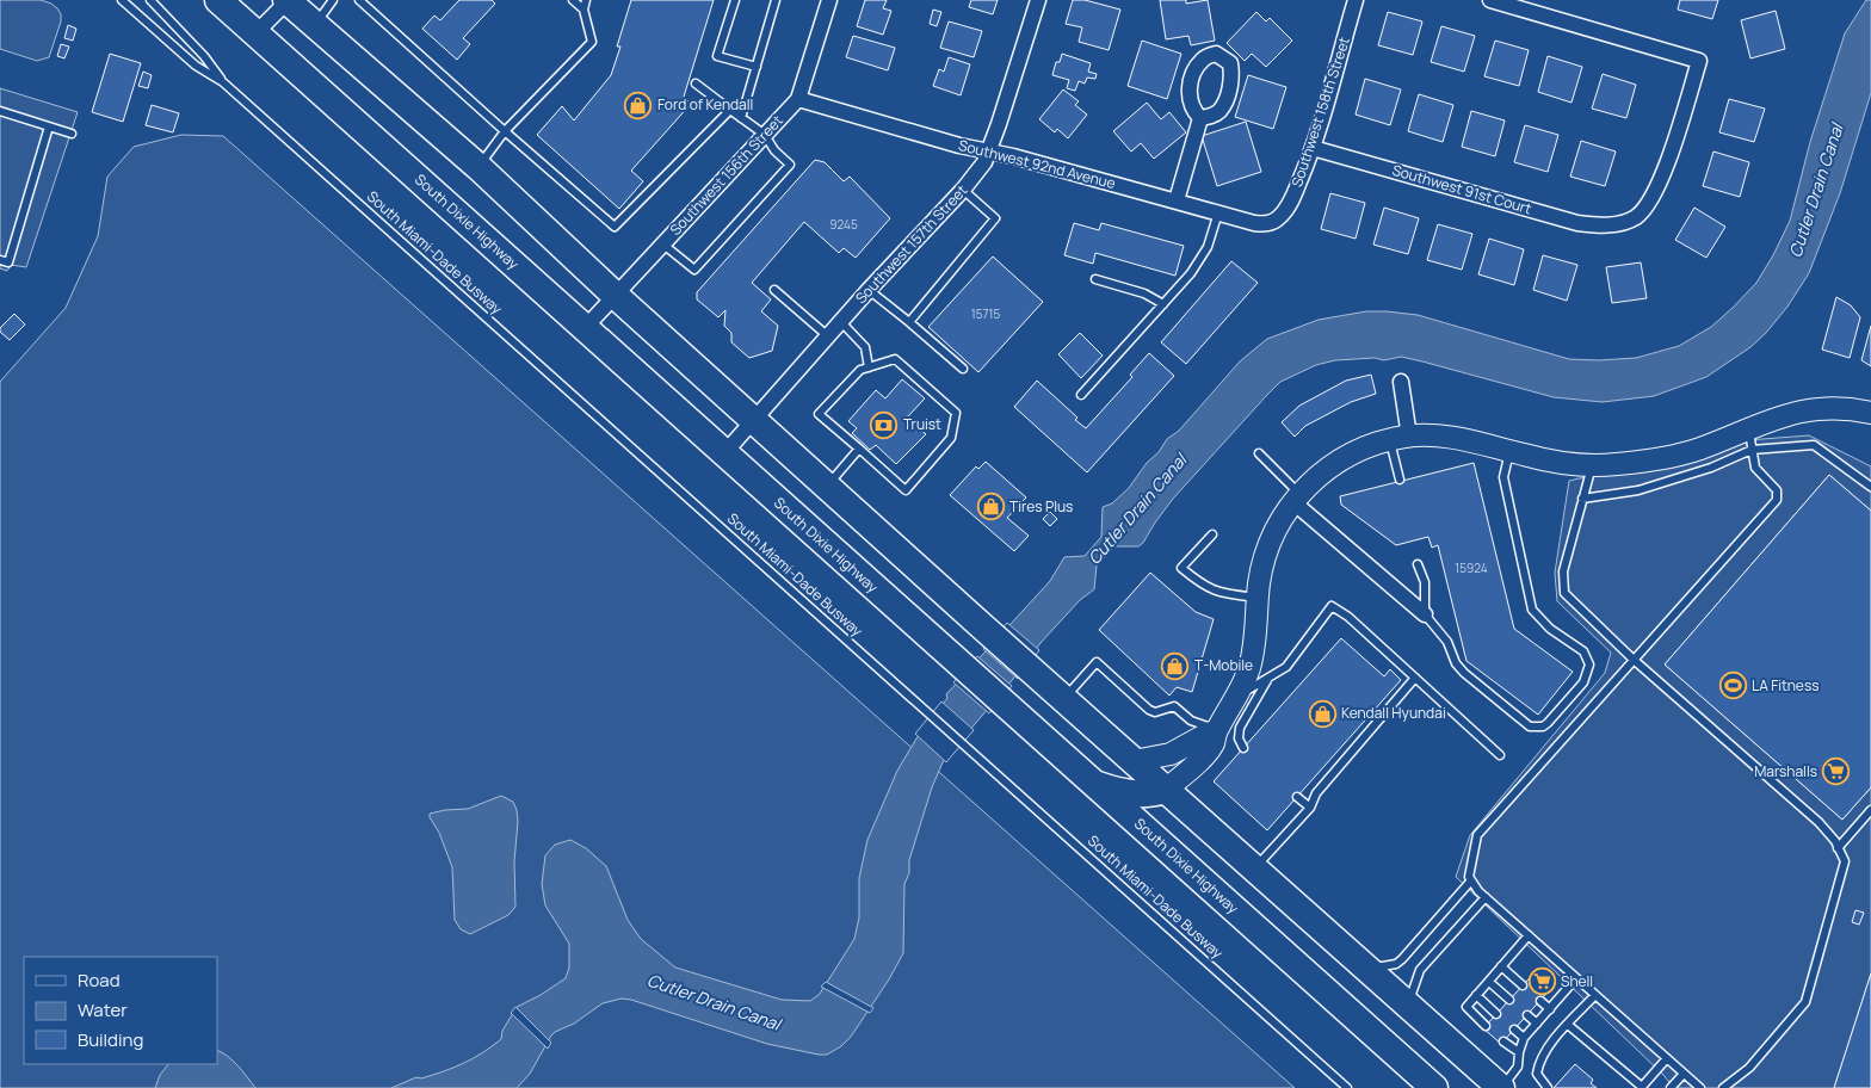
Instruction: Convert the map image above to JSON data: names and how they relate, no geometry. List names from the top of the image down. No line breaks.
{"streets":{"highway":["South Dixie Highway"],"street":["Southwest 158th Street","Southwest 92nd Avenue","Southwest 156th Street","Southwest 91st Court","Southwest 157th Street"],"lane":["South Miami-Dade Busway"]},"crossings":[["Southwest 158th Street","Southwest 92nd Avenue"],["Southwest 158th Street","Southwest 91st Court"],["Southwest 92nd Avenue","Southwest 156th Street"],["Southwest 92nd Avenue","Southwest 157th Street"],["Southwest 156th Street","South Dixie Highway"],["South Dixie Highway","Southwest 157th Street"]],"water":["Cutler Drain Canal"],"places":{"shop":["Ford of Kendall","Tires Plus","T-Mobile","Kendall Hyundai"],"bank":["Truist"],"sports":["LA Fitness"],"supermarket":["Marshalls","Shell"]},"house_numbers":["9245","15715","15924"],"legend":["Road","Water","Building"]}
